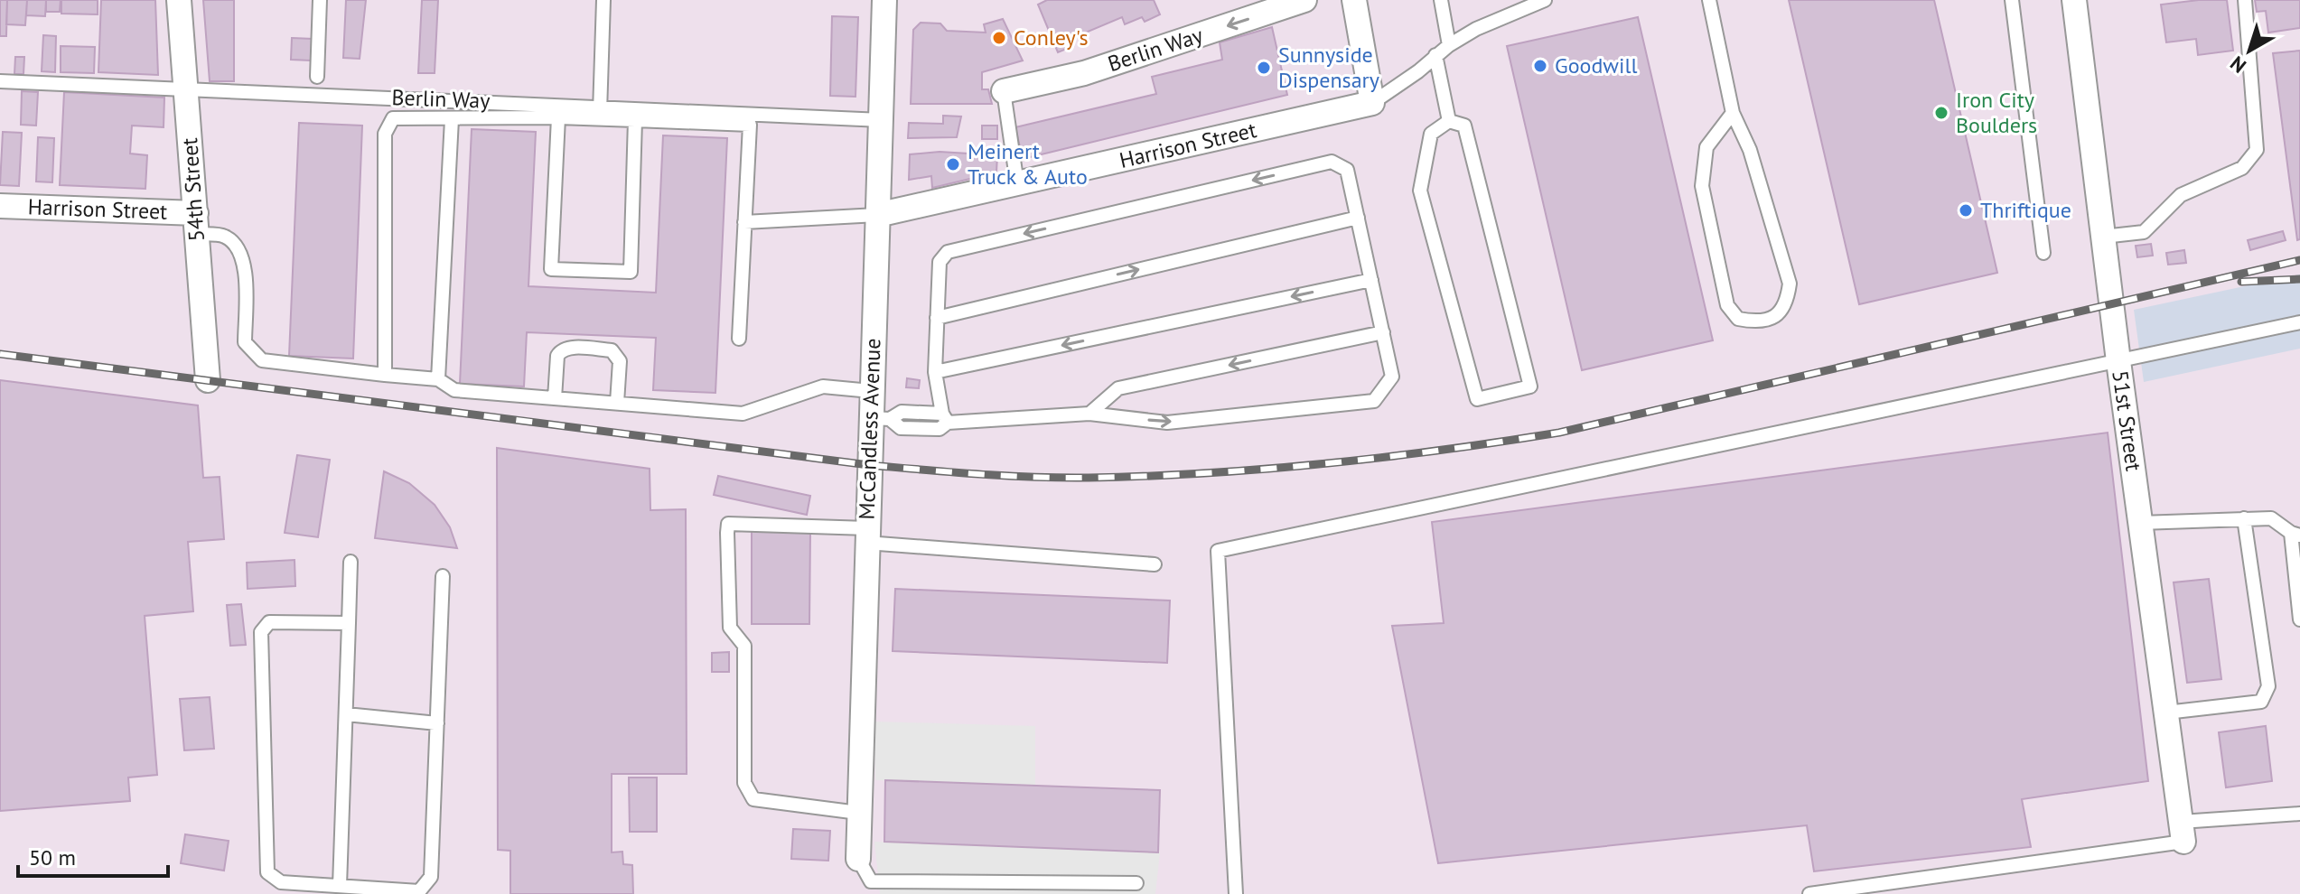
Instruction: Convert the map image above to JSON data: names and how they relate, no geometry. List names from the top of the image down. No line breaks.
{"streets":{"street":["Berlin Way","Harrison Street","54th Street","51st Street","McCandless Avenue"]},"crossings":[["Berlin Way","54th Street"],["Berlin Way","McCandless Avenue"],["Harrison Street","54th Street"],["Harrison Street","McCandless Avenue"]],"places":["Conley's","Goodwill","Sunnyside Dispensary","Iron City Boulders","Meinert Truck & Auto","Thriftique"],"scale_bar":"50 m","north":"bottom left"}
